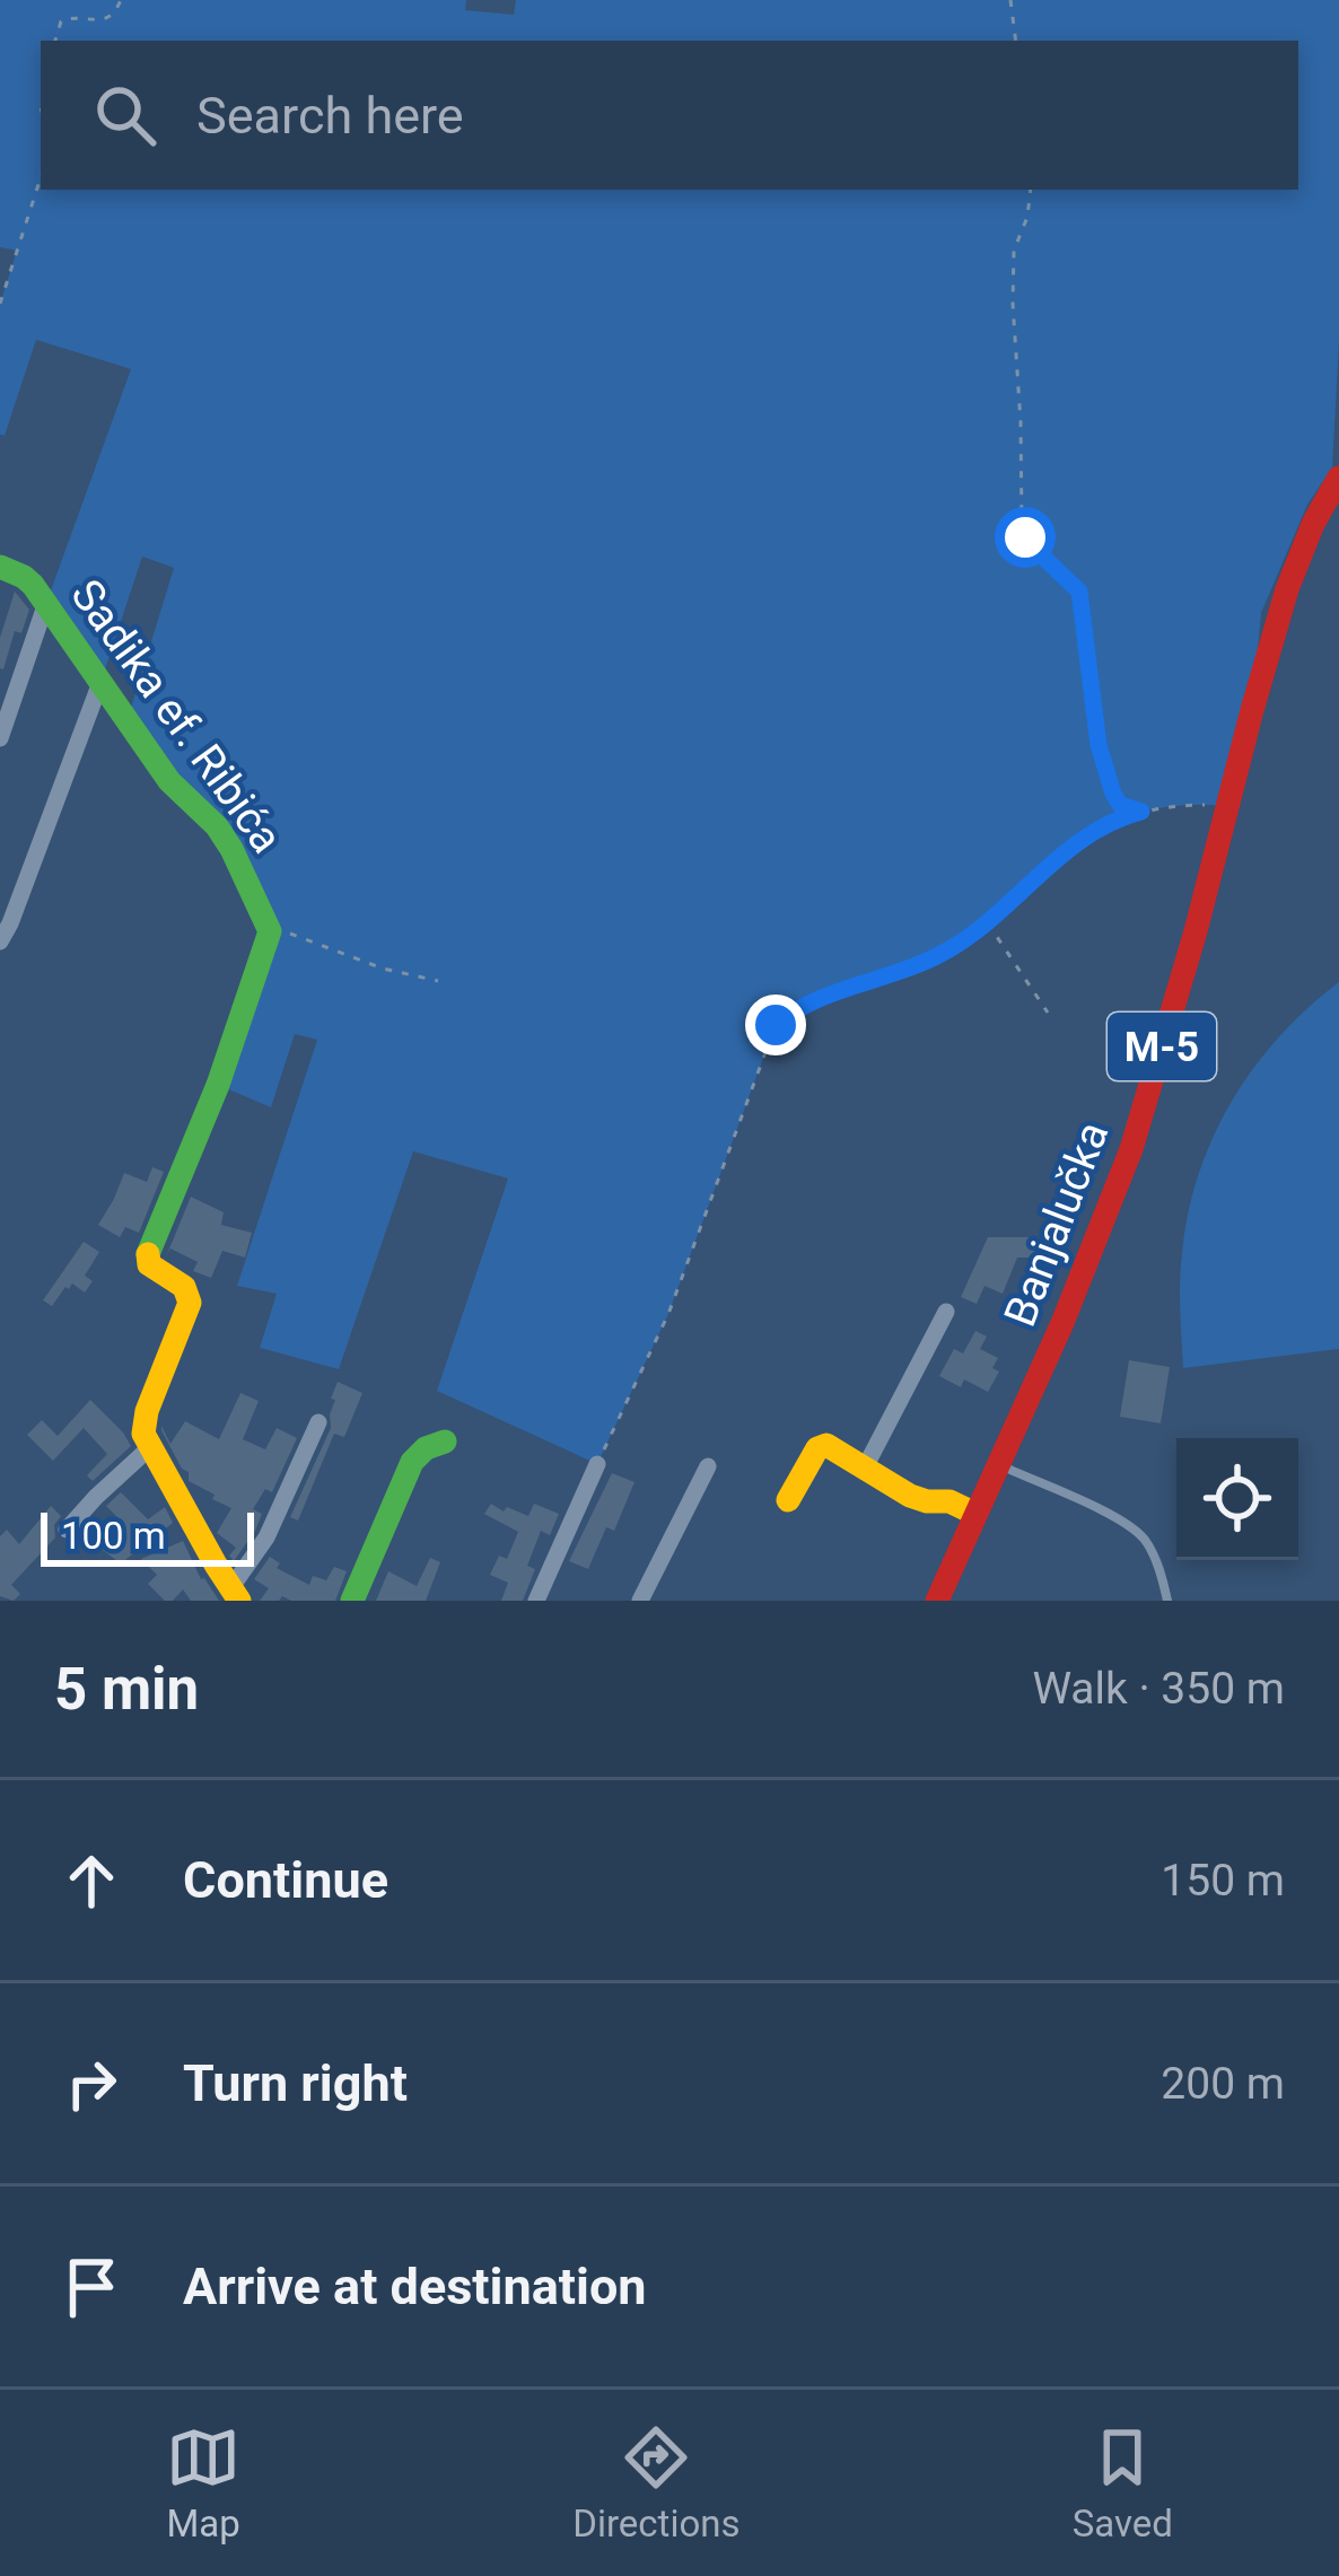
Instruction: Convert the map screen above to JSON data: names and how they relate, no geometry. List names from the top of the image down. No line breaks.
{"streets":{"street":["Sadika ef. Ribića","M-5","Banjalučka"]},"scale_bar":"100 m","page":{"search":"Search here","scale":"100 m","heading":["5 min","Walk · 350 m"],"list":[["Continue","150 m"],["Turn right","200 m"],"Arrive at destination"],"nav":["Map","Directions","Saved"]}}
